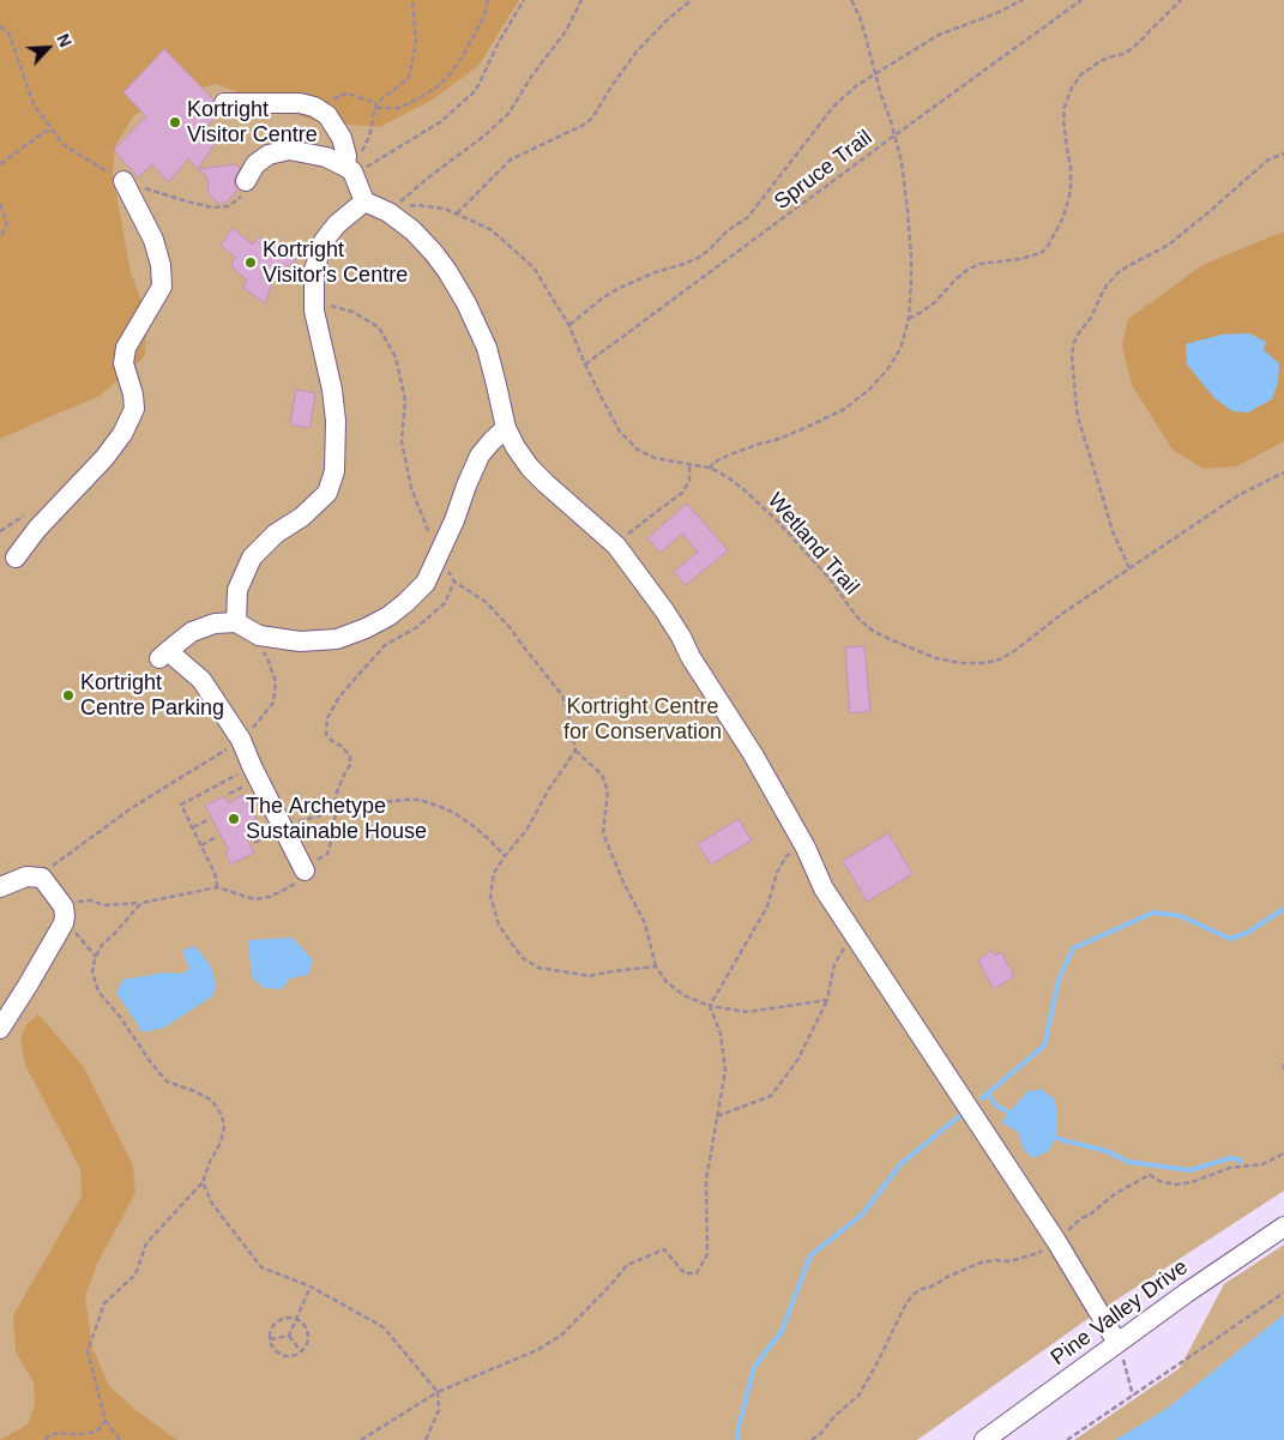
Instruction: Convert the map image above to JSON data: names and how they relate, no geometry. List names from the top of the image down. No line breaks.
{"streets":{"street":["Pine Valley Drive"],"path":["Spruce Trail","Wetland Trail"]},"crossings":[["Spruce Trail","Wetland Trail"]],"parks":["Kortright Centre for Conservation"],"places":["Kortright Visitor Centre","Kortright Visitor's Centre","Kortright Centre Parking","The Archetype Sustainable House"],"north":"top right"}
